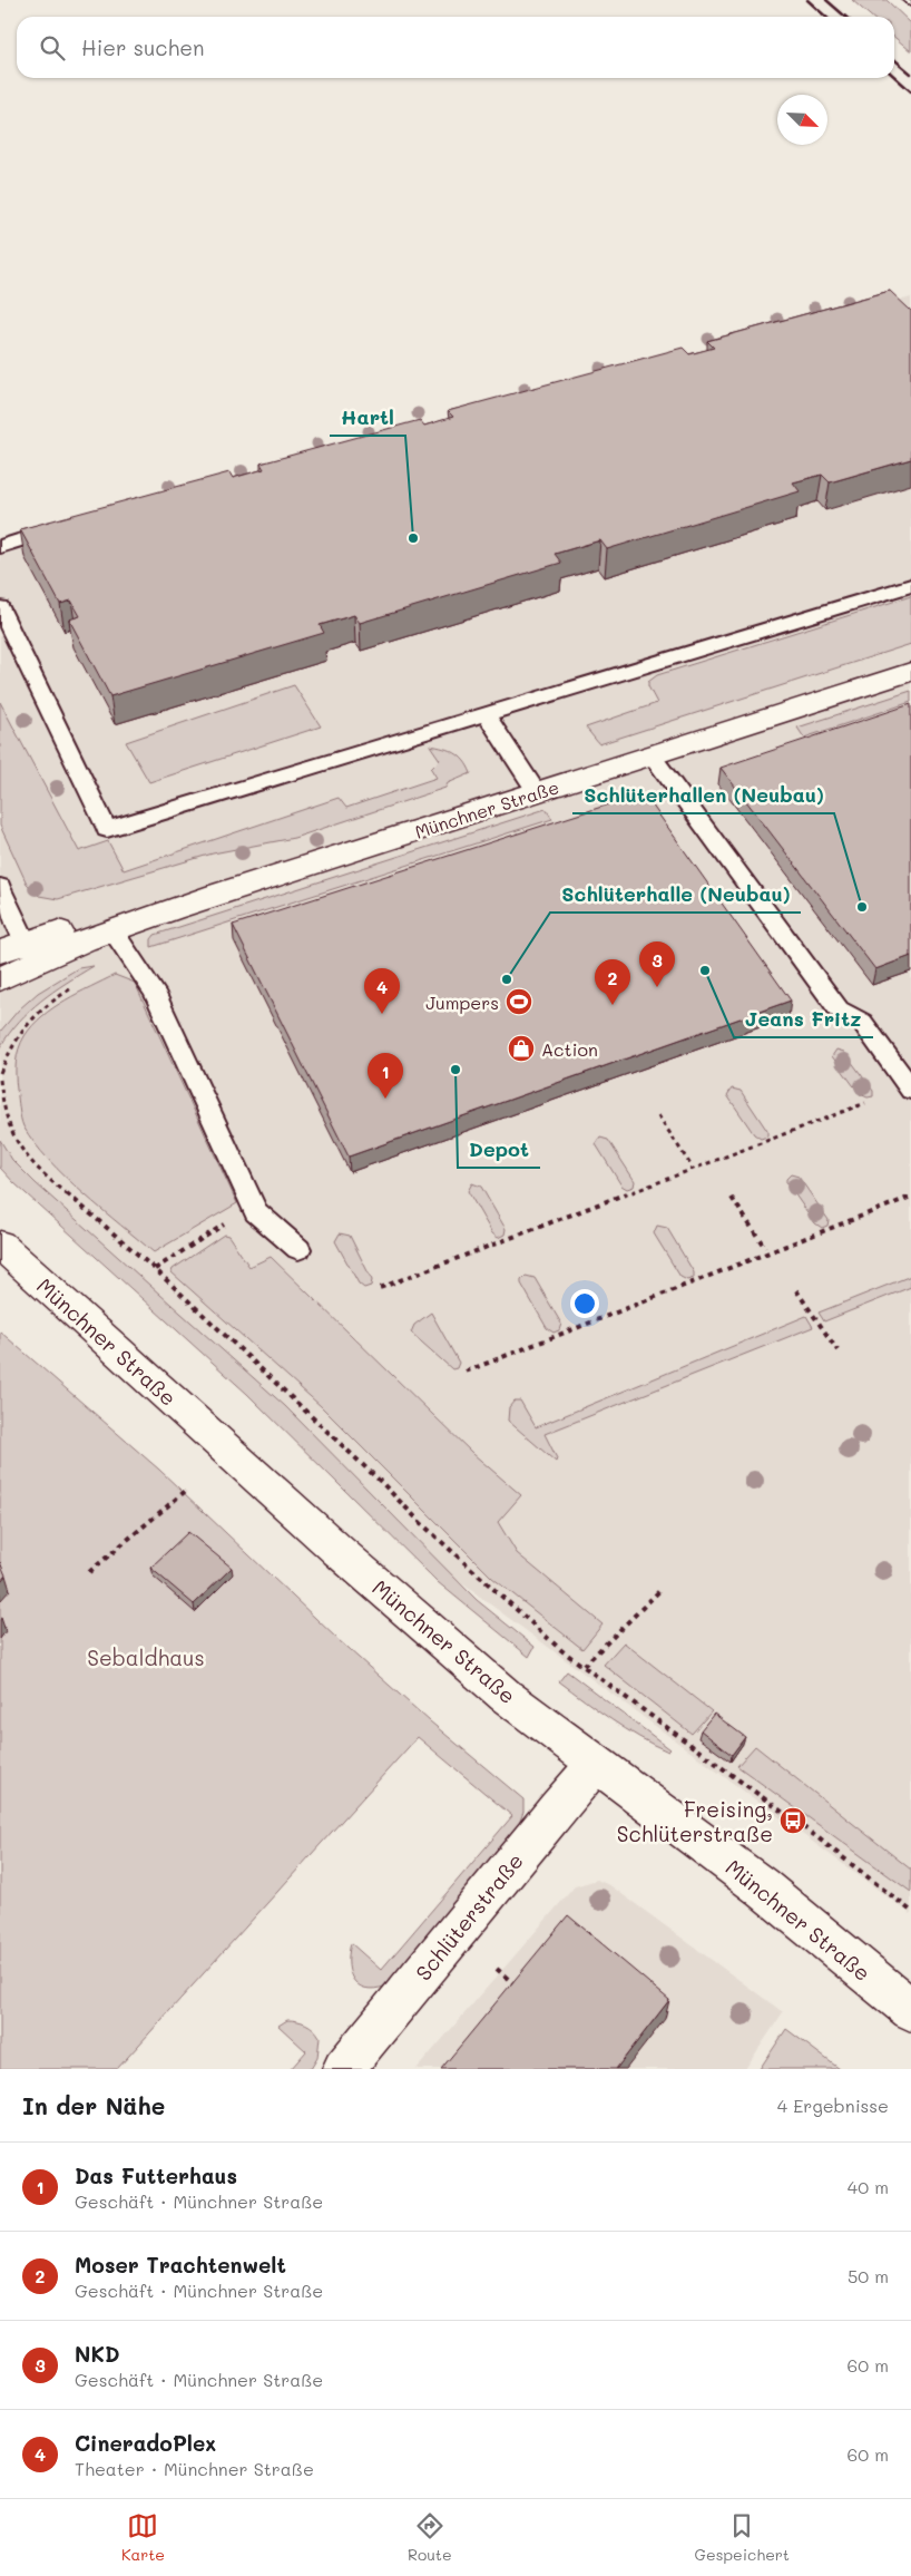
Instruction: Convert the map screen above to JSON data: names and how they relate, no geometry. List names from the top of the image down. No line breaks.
{"streets":{"street":["Münchner Straße","Schlüterstraße"]},"crossings":[["Münchner Straße","Schlüterstraße"]],"parks":["Sebaldhaus"],"places":{"other":["Hartl","Schlüterhallen (Neubau)","Jeans Fritz","Schlüterhalle (Neubau)","Depot"],"sports":["Jumpers"],"shop":["Action"],"bus stop":["Freising, Schlüterstraße"]},"north":"bottom right","page":{"search":"Hier suchen","pins":["3","2","4","1"],"heading":["In der Nähe","4 Ergebnisse"],"list":[{"mark":"1","name":"Das Futterhaus","note":"Geschäft · Münchner Straße","value":"40 m"},{"mark":"2","name":"Moser Trachtenwelt","note":"Geschäft · Münchner Straße","value":"50 m"},{"mark":"3","name":"NKD","note":"Geschäft · Münchner Straße","value":"60 m"},{"mark":"4","name":"CineradoPlex","note":"Theater · Münchner Straße","value":"60 m"}],"nav":["Karte","Route","Gespeichert"]}}
